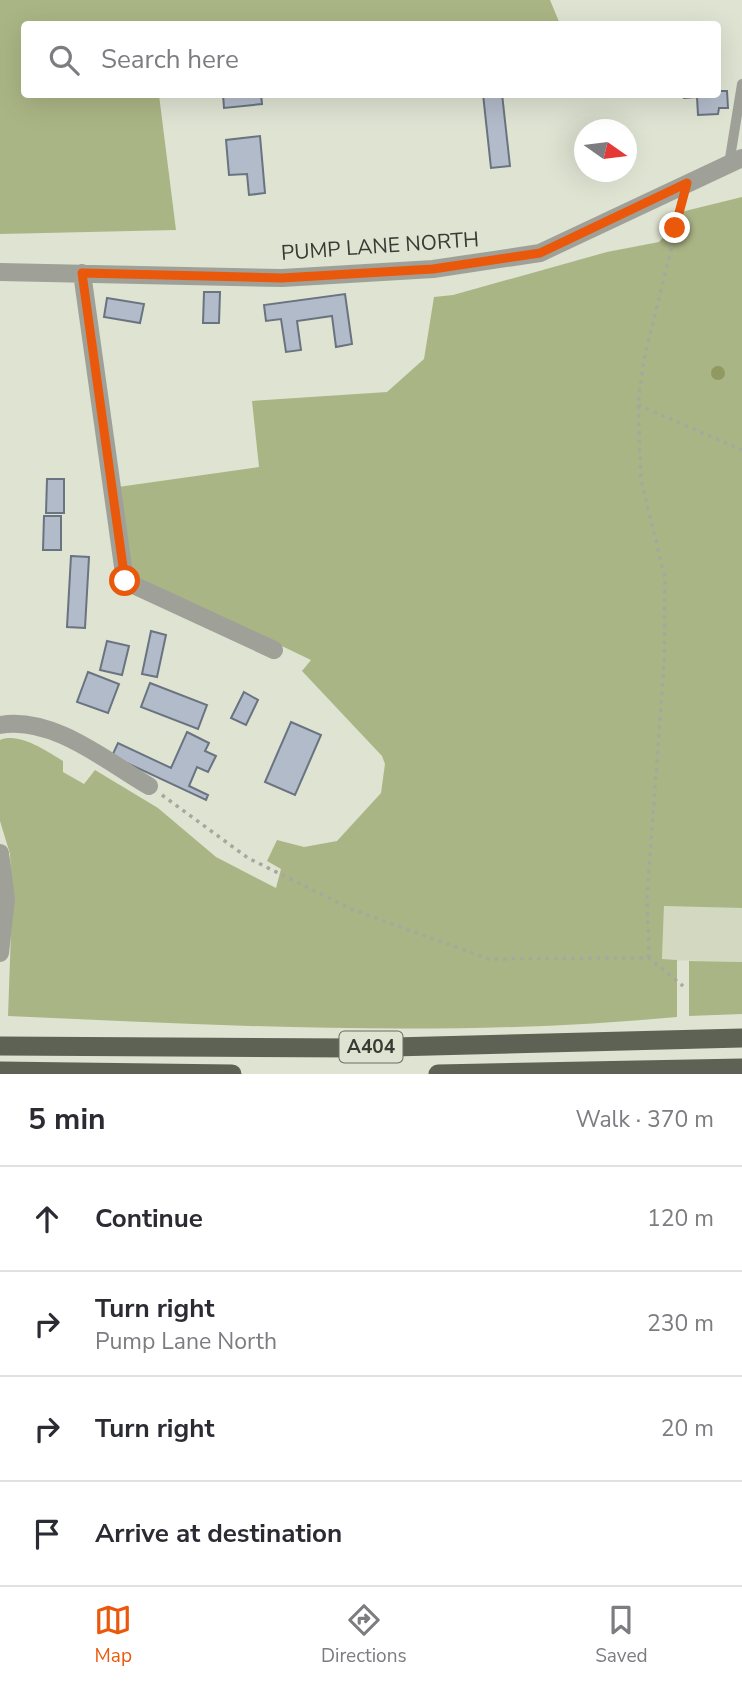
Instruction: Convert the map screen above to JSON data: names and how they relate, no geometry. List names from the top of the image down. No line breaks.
{"streets":{"highway":["A404"],"street":["PUMP LANE NORTH"]},"north":"right","page":{"search":"Search here","heading":["5 min","Walk · 370 m"],"list":[["Continue","120 m"],["Turn right","Pump Lane North","230 m"],["Turn right","20 m"],"Arrive at destination"],"nav":["Map","Directions","Saved"]}}
